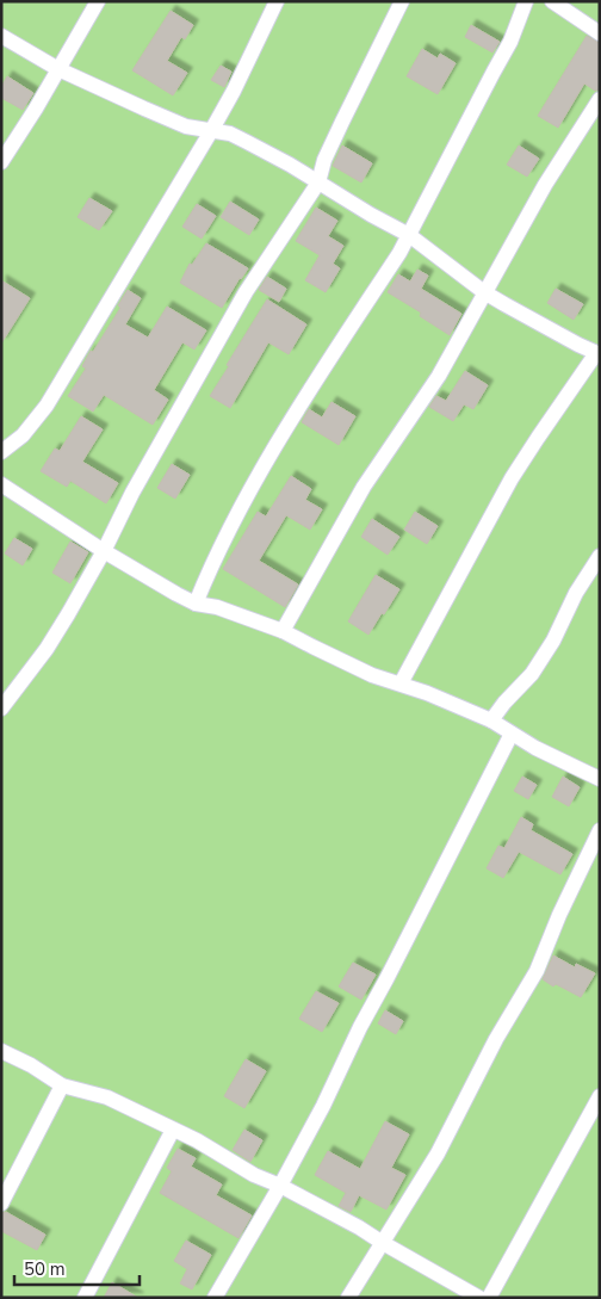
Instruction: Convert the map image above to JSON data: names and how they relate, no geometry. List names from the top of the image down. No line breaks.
{"scale_bar":"50 m"}
